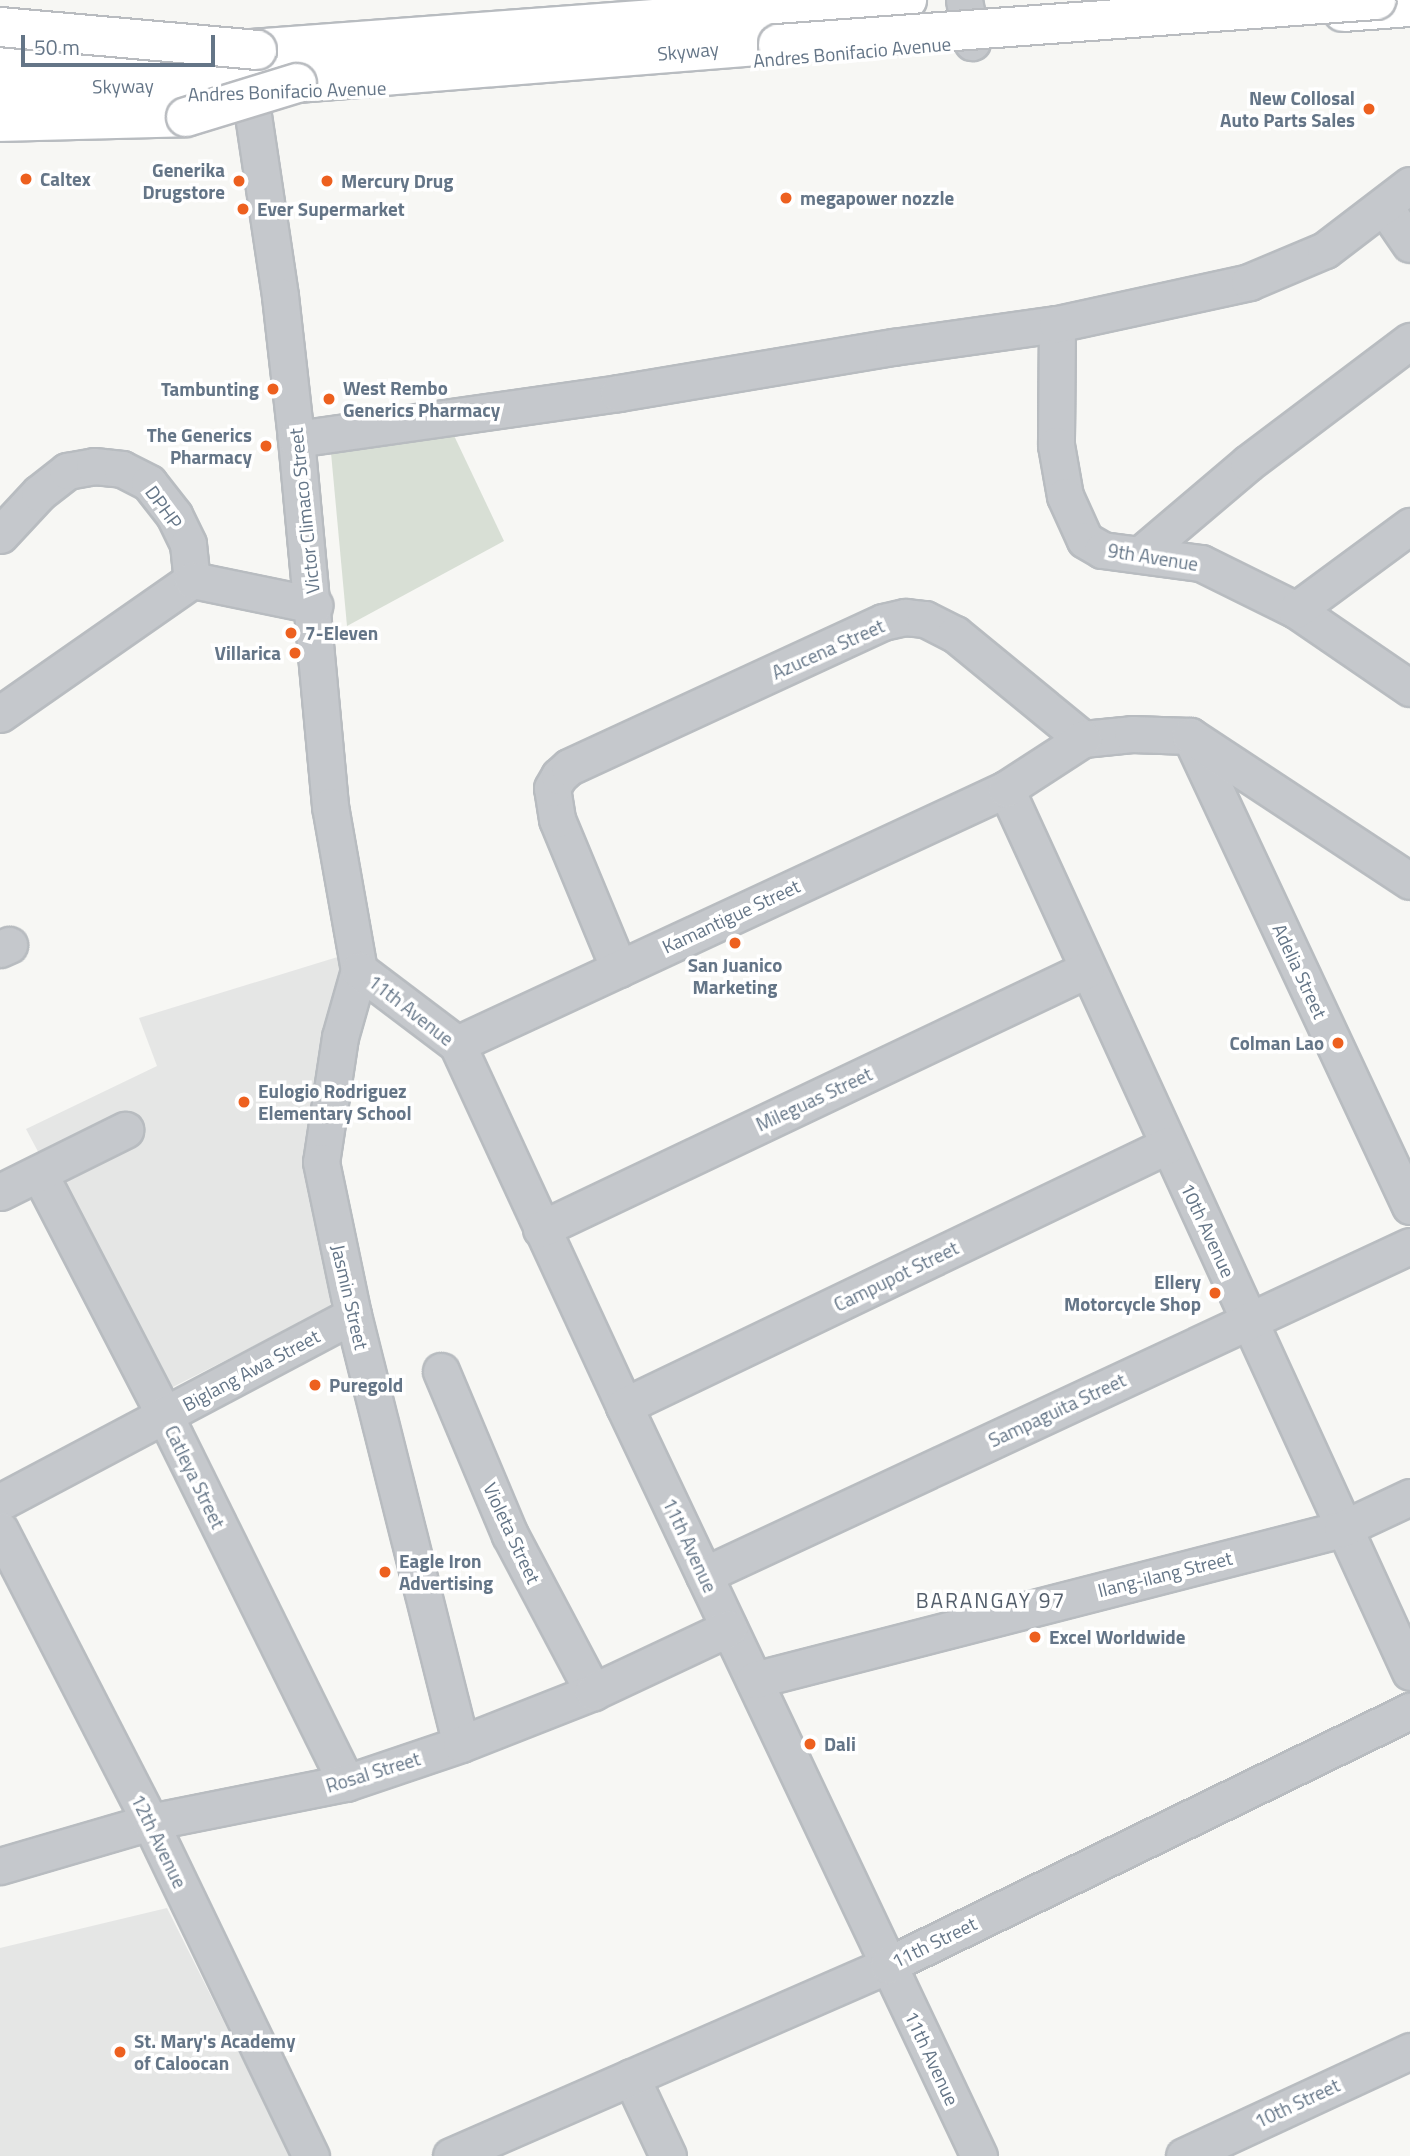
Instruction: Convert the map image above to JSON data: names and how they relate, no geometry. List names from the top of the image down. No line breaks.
{"streets":{"main road":["Skyway","Andres Bonifacio Avenue"],"street":["DPHP","Victor Climaco Street","9th Avenue","Azucena Street","Kamantigue Street","Adelia Street","11th Avenue","Mileguas Street","10th Avenue","Campupot Street","Jasmin Street","Biglang Awa Street","Sampaguita Street","Catleya Street","Violeta Street","Ilang-ilang Street","Rosal Street","12th Avenue","11th Street","10th Street"]},"crossings":[["Andres Bonifacio Avenue","Victor Climaco Street"],["Victor Climaco Street","11th Avenue"],["Victor Climaco Street","Jasmin Street"],["Azucena Street","Kamantigue Street"],["Kamantigue Street","11th Avenue"],["Kamantigue Street","10th Avenue"],["11th Avenue","Mileguas Street"],["11th Avenue","Campupot Street"],["11th Avenue","Jasmin Street"],["11th Avenue","Sampaguita Street"],["11th Avenue","Ilang-ilang Street"],["11th Avenue","Rosal Street"],["11th Avenue","11th Street"],["Mileguas Street","10th Avenue"],["10th Avenue","Campupot Street"],["10th Avenue","Sampaguita Street"],["10th Avenue","Ilang-ilang Street"],["Jasmin Street","Biglang Awa Street"],["Jasmin Street","Rosal Street"],["Biglang Awa Street","Catleya Street"],["Catleya Street","Rosal Street"],["Violeta Street","Rosal Street"],["Rosal Street","12th Avenue"]],"districts":["BARANGAY 97"],"places":["New Collosal Auto Parts Sales","Caltex","Generika Drugstore","Mercury Drug","megapower nozzle","Ever Supermarket","Tambunting","West Rembo Generics Pharmacy","The Generics Pharmacy","7-Eleven","Villarica","San Juanico Marketing","Colman Lao","Eulogio Rodriguez Elementary School","Ellery Motorcycle Shop","Puregold","Eagle Iron Advertising","Excel Worldwide","Dali","St. Mary's Academy of Caloocan"],"scale_bar":"50 m"}
